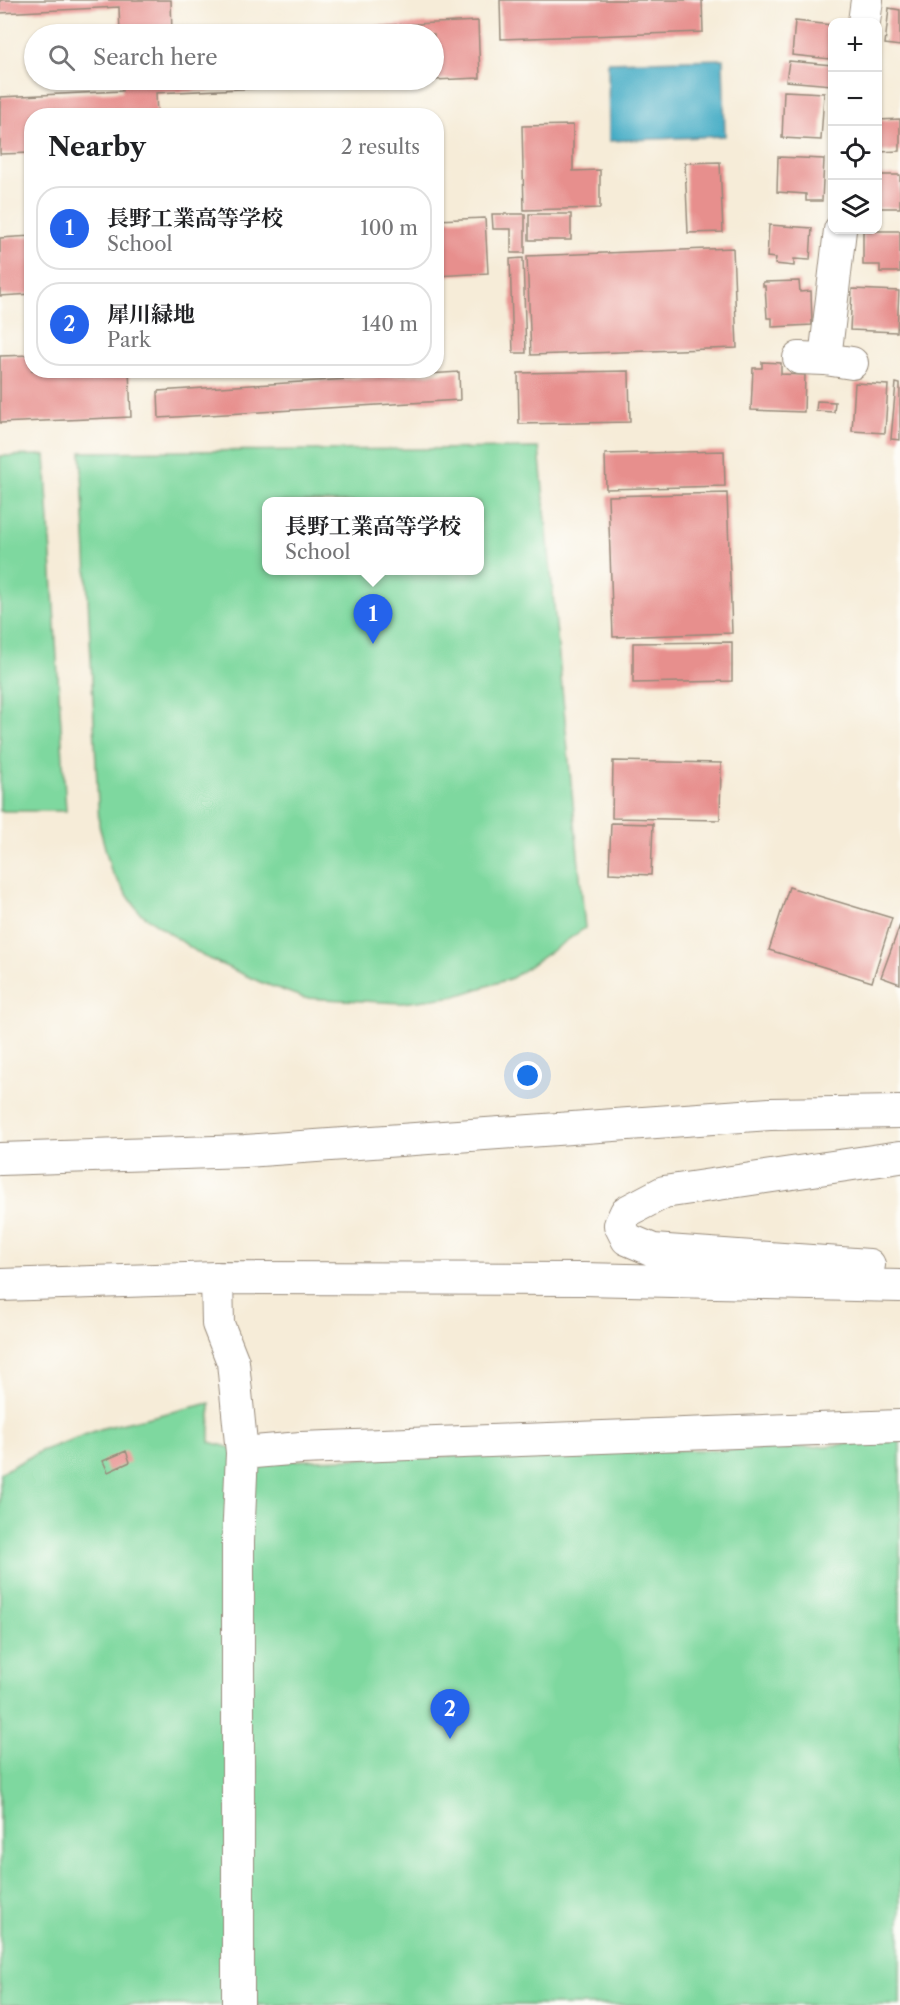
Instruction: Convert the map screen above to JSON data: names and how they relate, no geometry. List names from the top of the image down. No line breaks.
{"page":{"map_buttons":["+","−"],"search":"Search here","heading":["Nearby","2 results"],"list":[{"mark":"1","name":"長野工業高等学校","note":"School","value":"100 m"},{"mark":"2","name":"犀川緑地","note":"Park","value":"140 m"}],"popup":["長野工業高等学校","School"],"pins":["1","2"]}}
